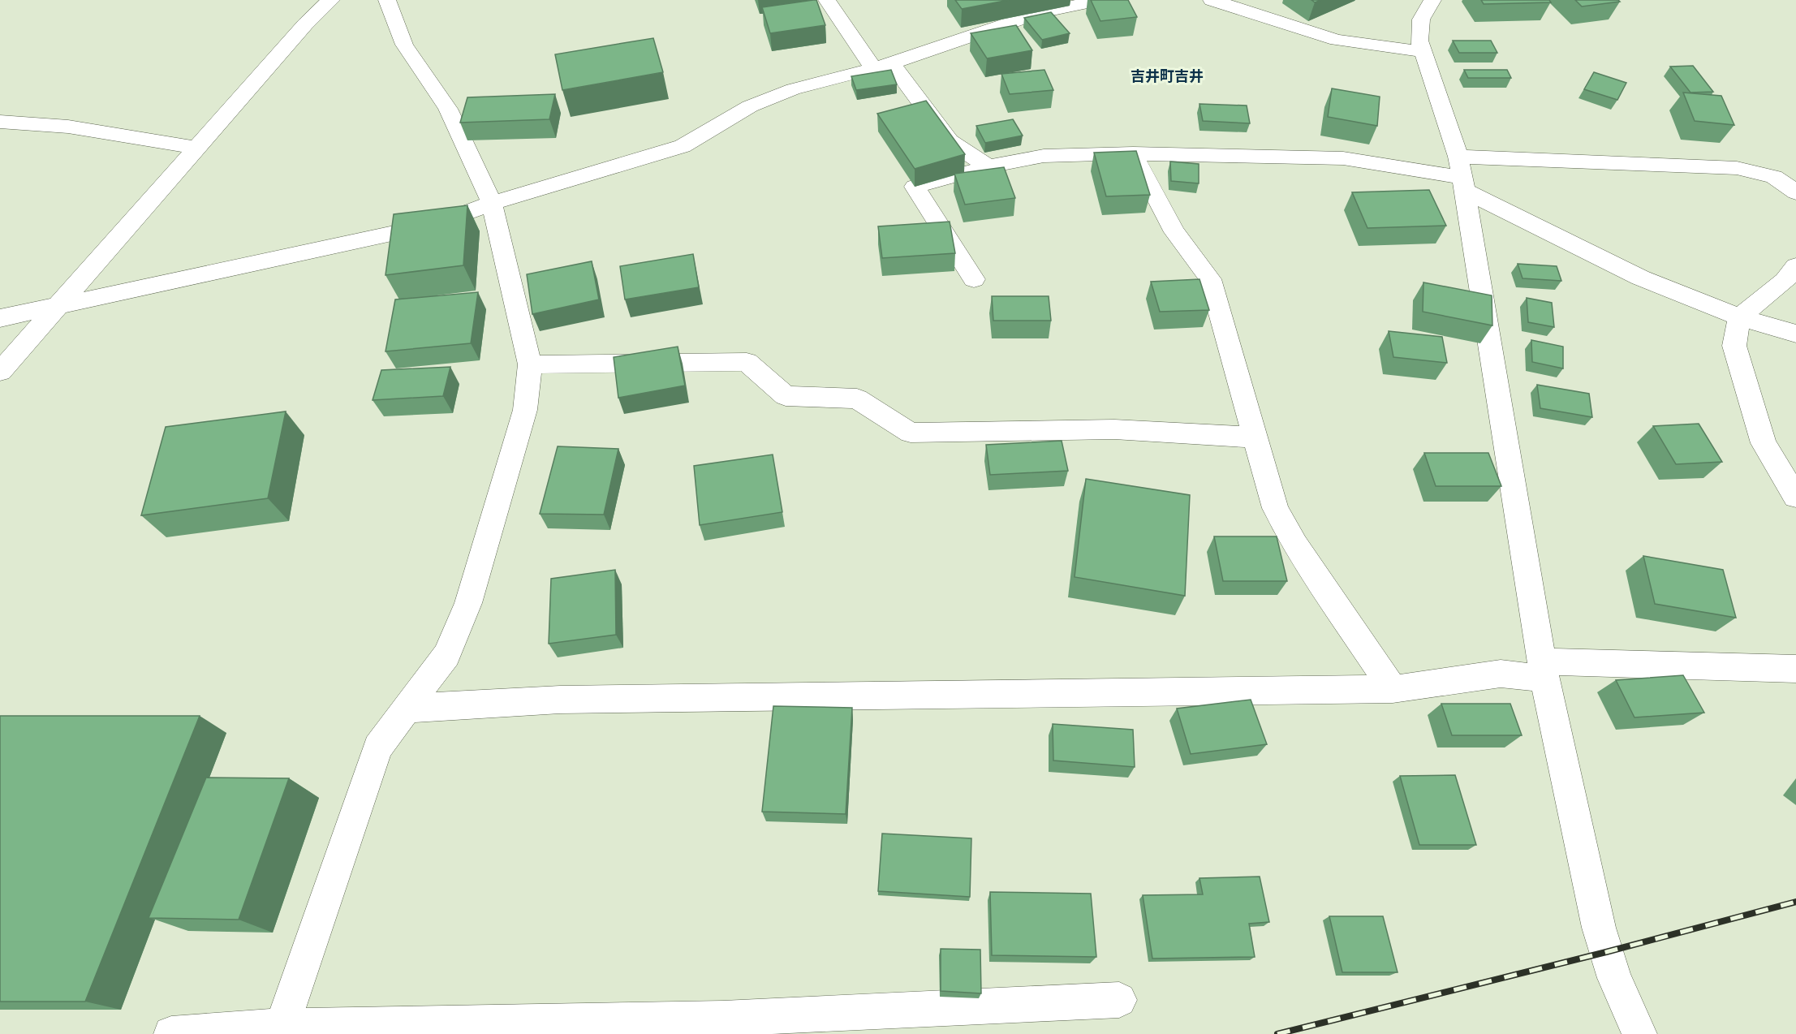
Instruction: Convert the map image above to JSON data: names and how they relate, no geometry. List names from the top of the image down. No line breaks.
{"districts":["吉井町吉井"]}
